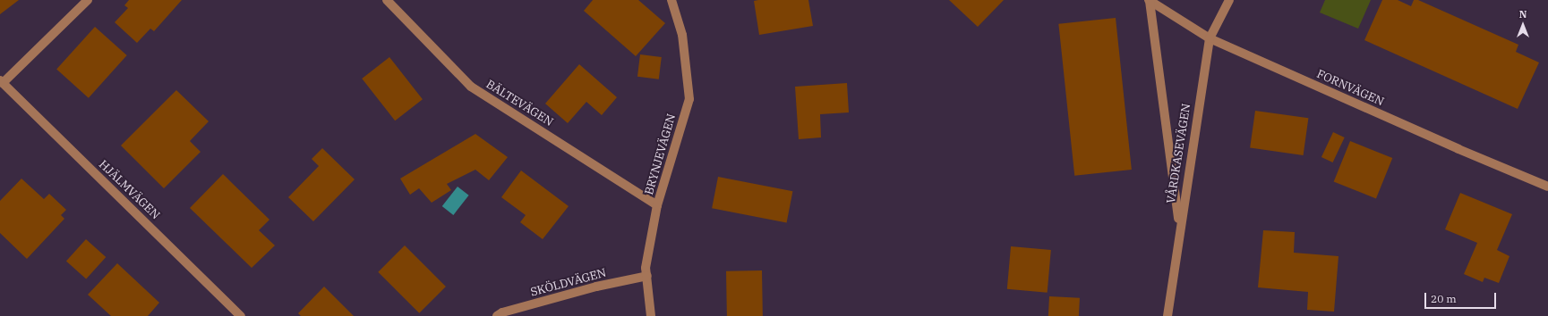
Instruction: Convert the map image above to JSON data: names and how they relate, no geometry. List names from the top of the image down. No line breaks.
{"streets":{"street":["FORNVÄGEN","BÄLTEVÄGEN","VÅRDKASEVÄGEN","BRYNJEVÄGEN","HJÄLMVÄGEN","SKÖLDVÄGEN"]},"crossings":[["FORNVÄGEN","VÅRDKASEVÄGEN"],["BÄLTEVÄGEN","BRYNJEVÄGEN"],["BRYNJEVÄGEN","SKÖLDVÄGEN"]],"scale_bar":"20 m","north":"top"}
